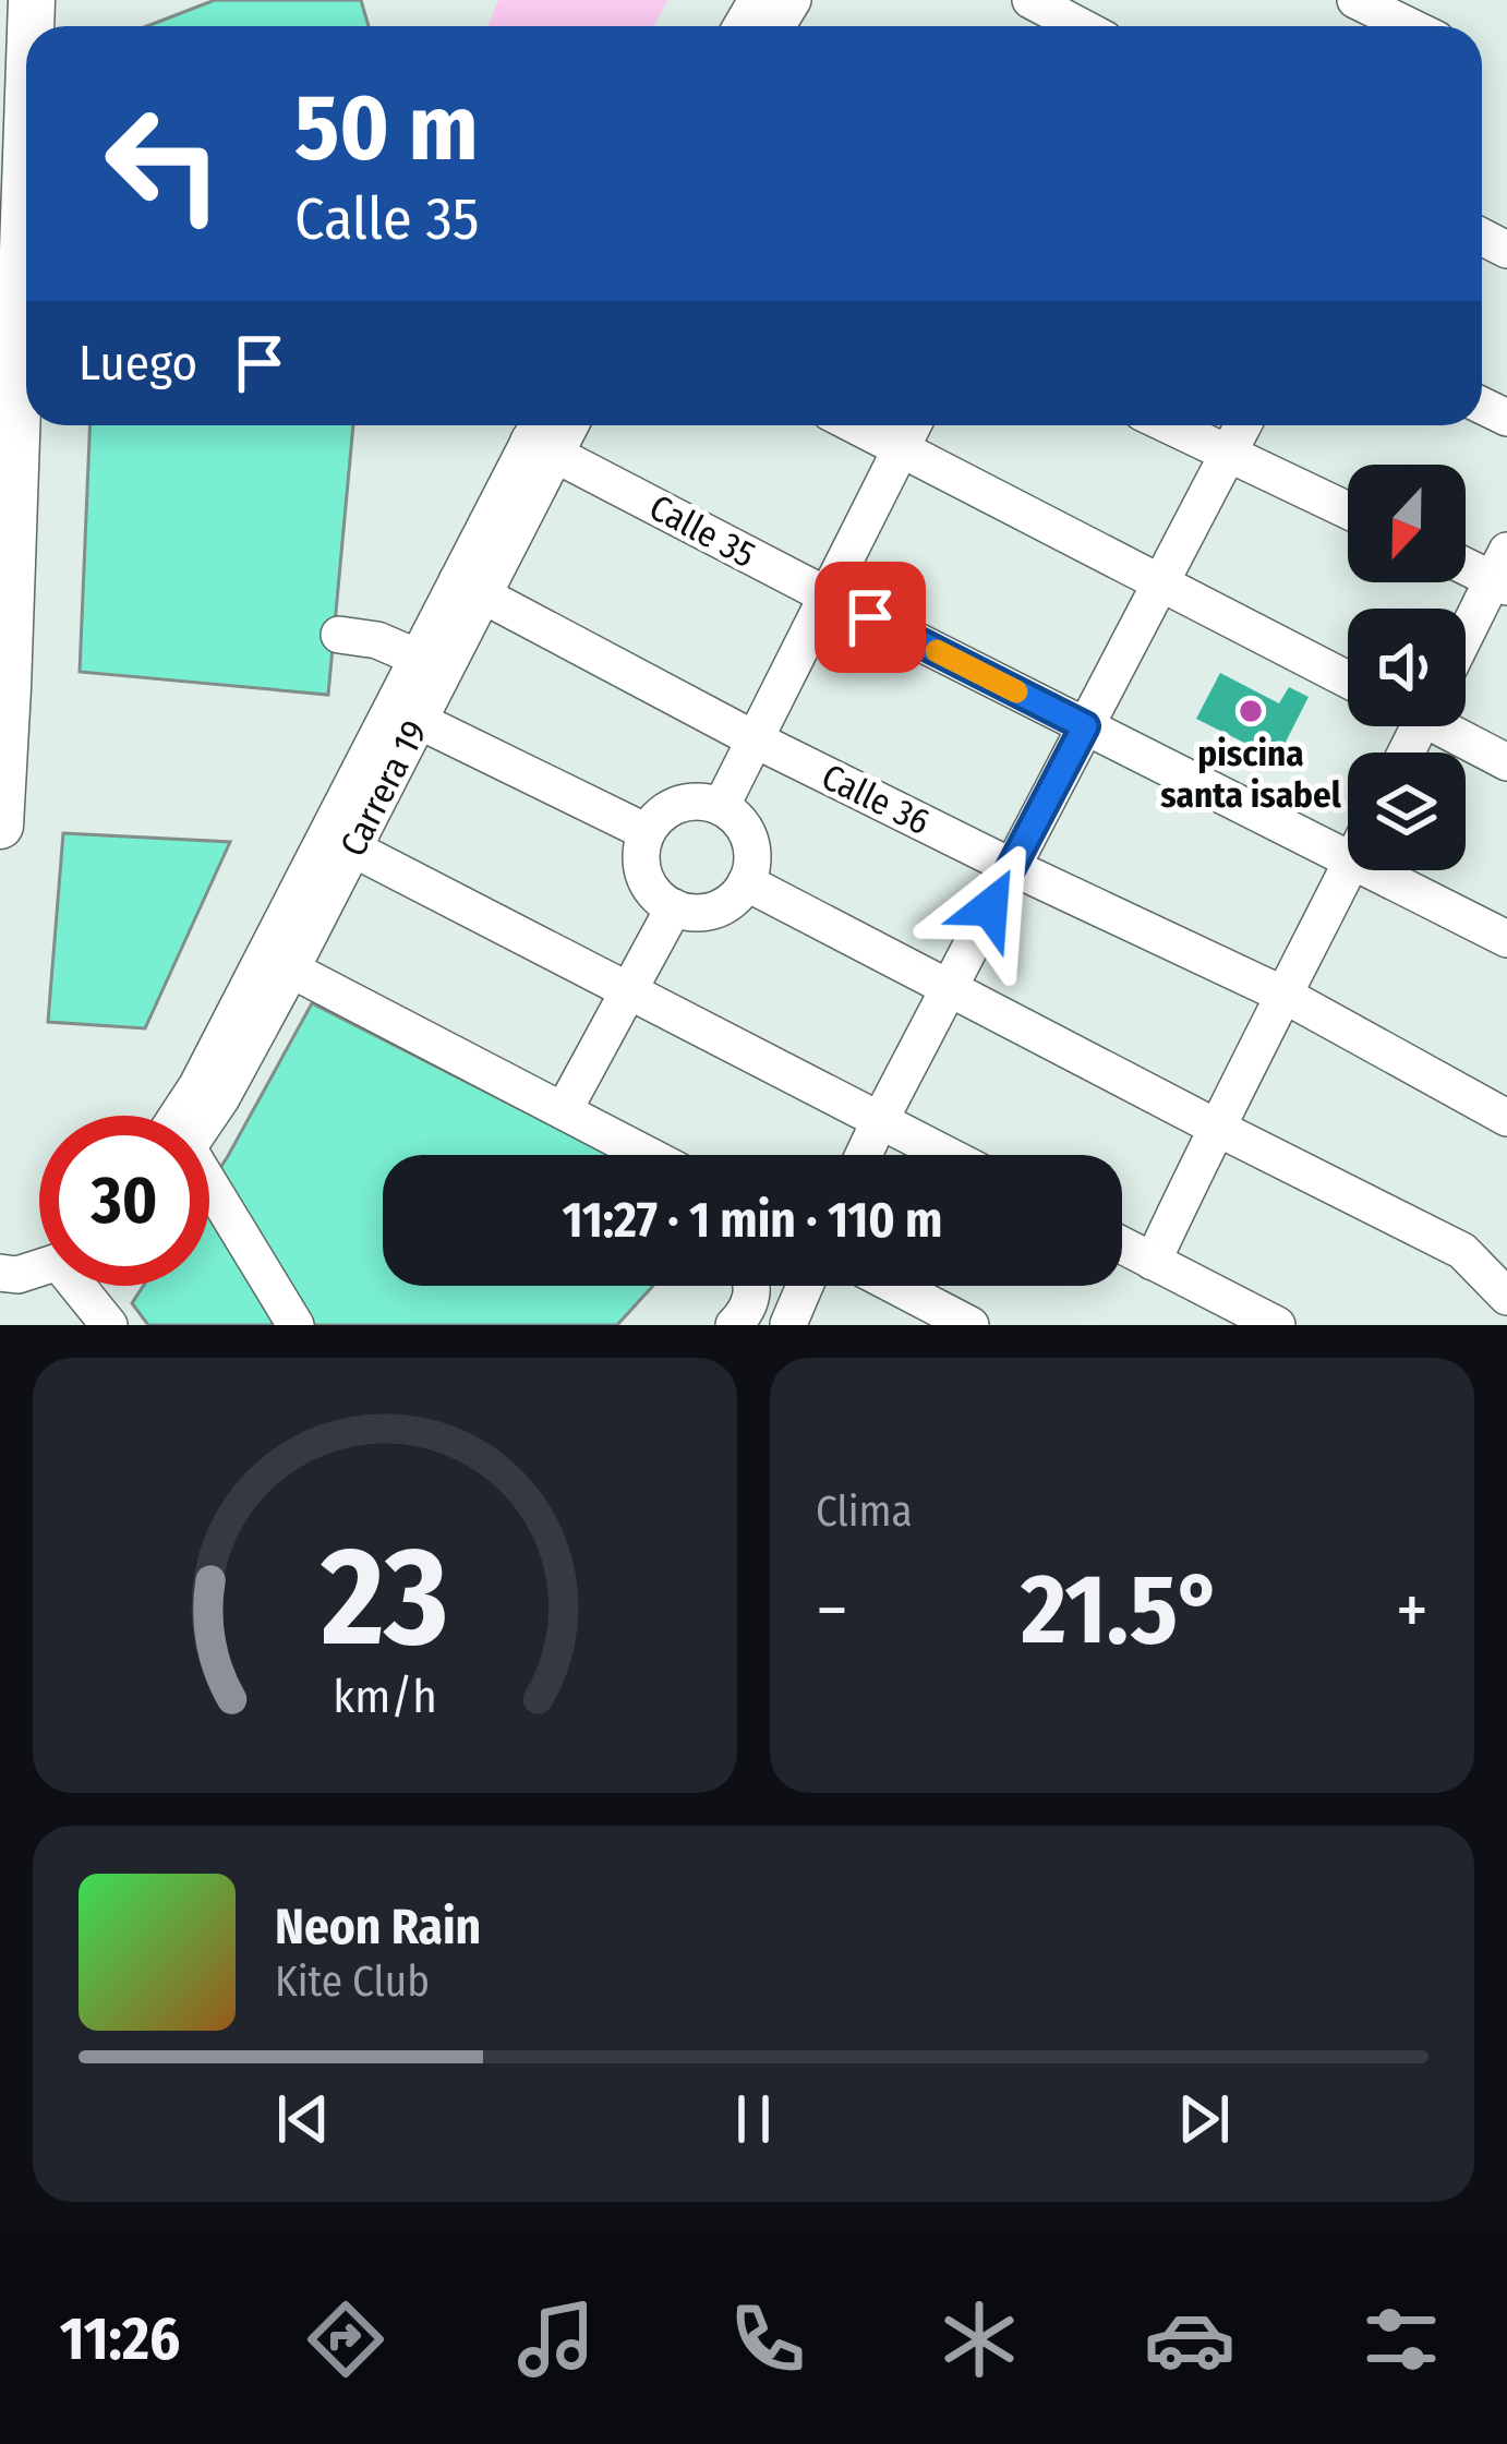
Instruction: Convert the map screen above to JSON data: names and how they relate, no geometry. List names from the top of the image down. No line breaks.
{"streets":{"street":["Calle 35","Carrera 19","Calle 36"]},"crossings":[["Calle 35","Carrera 19"],["Carrera 19","Calle 36"]],"places":["piscina santa isabel"],"north":"bottom","page":{"turn":["50 m","Calle 35"],"then":"Luego","limit":"30","trip":"11:27 · 1 min · 110 m","tile":"Clima","heat":["−","21.5°","+"],"song":["Neon Rain","Kite Club"],"tabs":"11:26","gauge":["23","km/h"]}}
